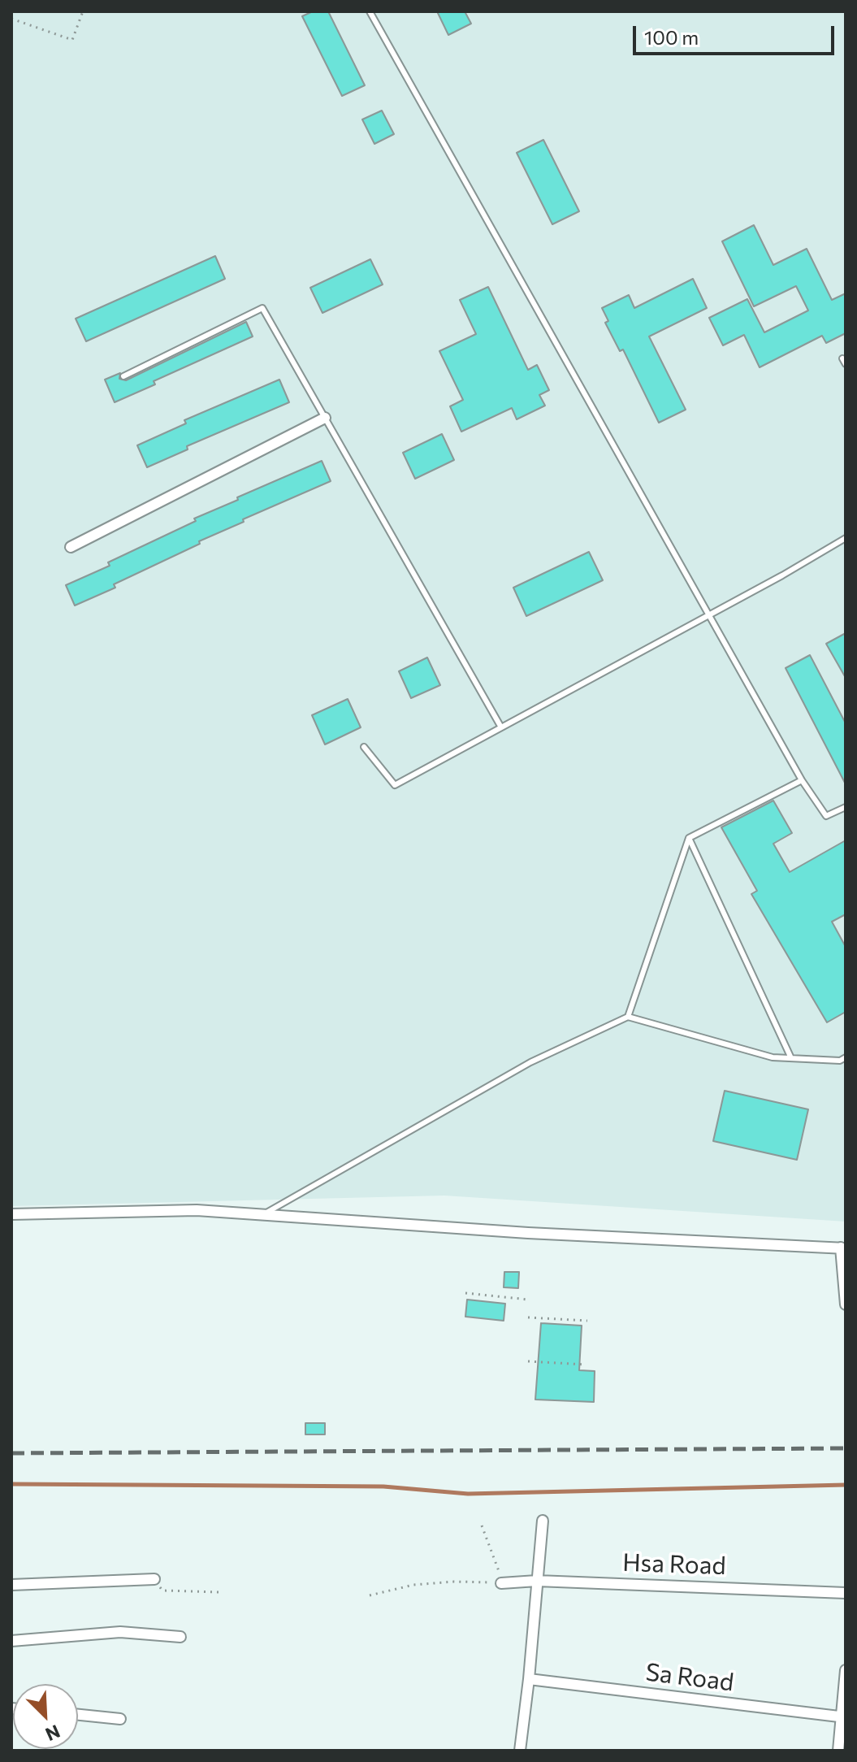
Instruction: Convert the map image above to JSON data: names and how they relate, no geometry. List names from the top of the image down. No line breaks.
{"streets":{"street":["Hsa Road","Sa Road"]},"scale_bar":"100 m","north":"bottom right"}
